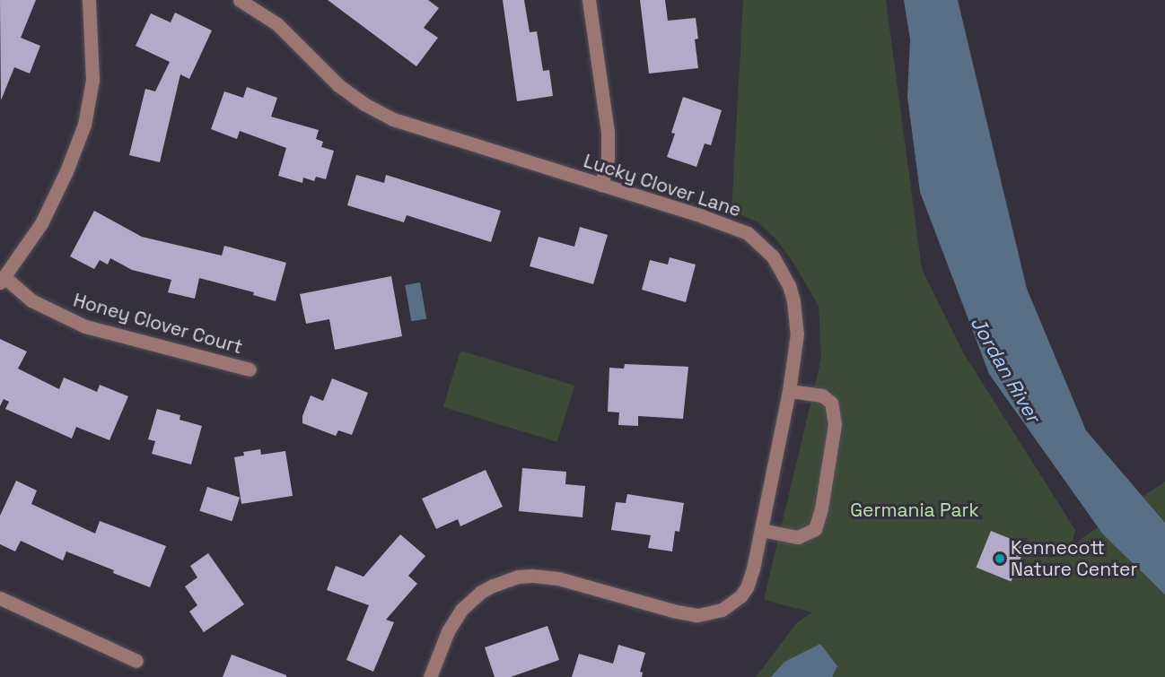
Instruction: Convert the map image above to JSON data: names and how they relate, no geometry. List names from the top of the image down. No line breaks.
{"streets":{"street":["Lucky Clover Lane","Honey Clover Court"]},"water":["Jordan River"],"parks":["Germania Park"],"places":["Kennecott Nature Center"]}
